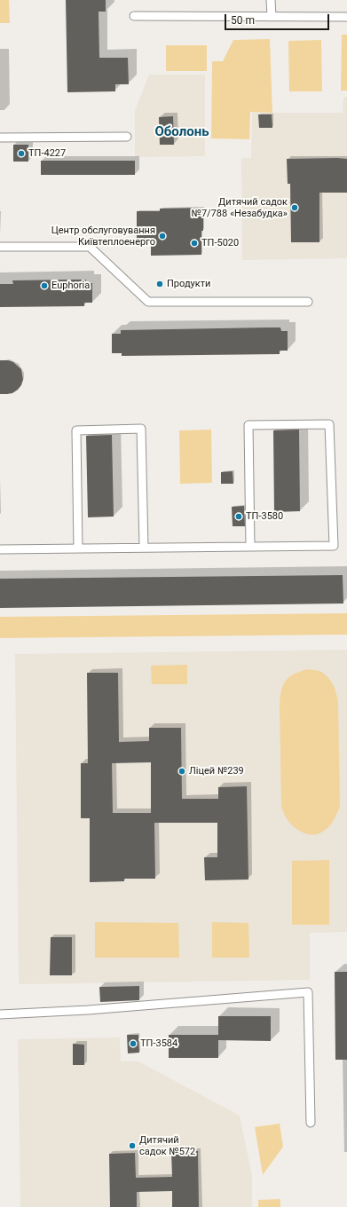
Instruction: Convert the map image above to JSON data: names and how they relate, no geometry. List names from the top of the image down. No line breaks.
{"districts":["Оболонь"],"places":["ТП-4227","Дитячий садок №7/788 «Незабудка»","Центр обслуговування Київтеплоенерго","ТП-5020","Продукти","Euphoria","ТП-3580","Ліцей №239","ТП-3584","Дитячий садок №572"],"scale_bar":"50 m"}
